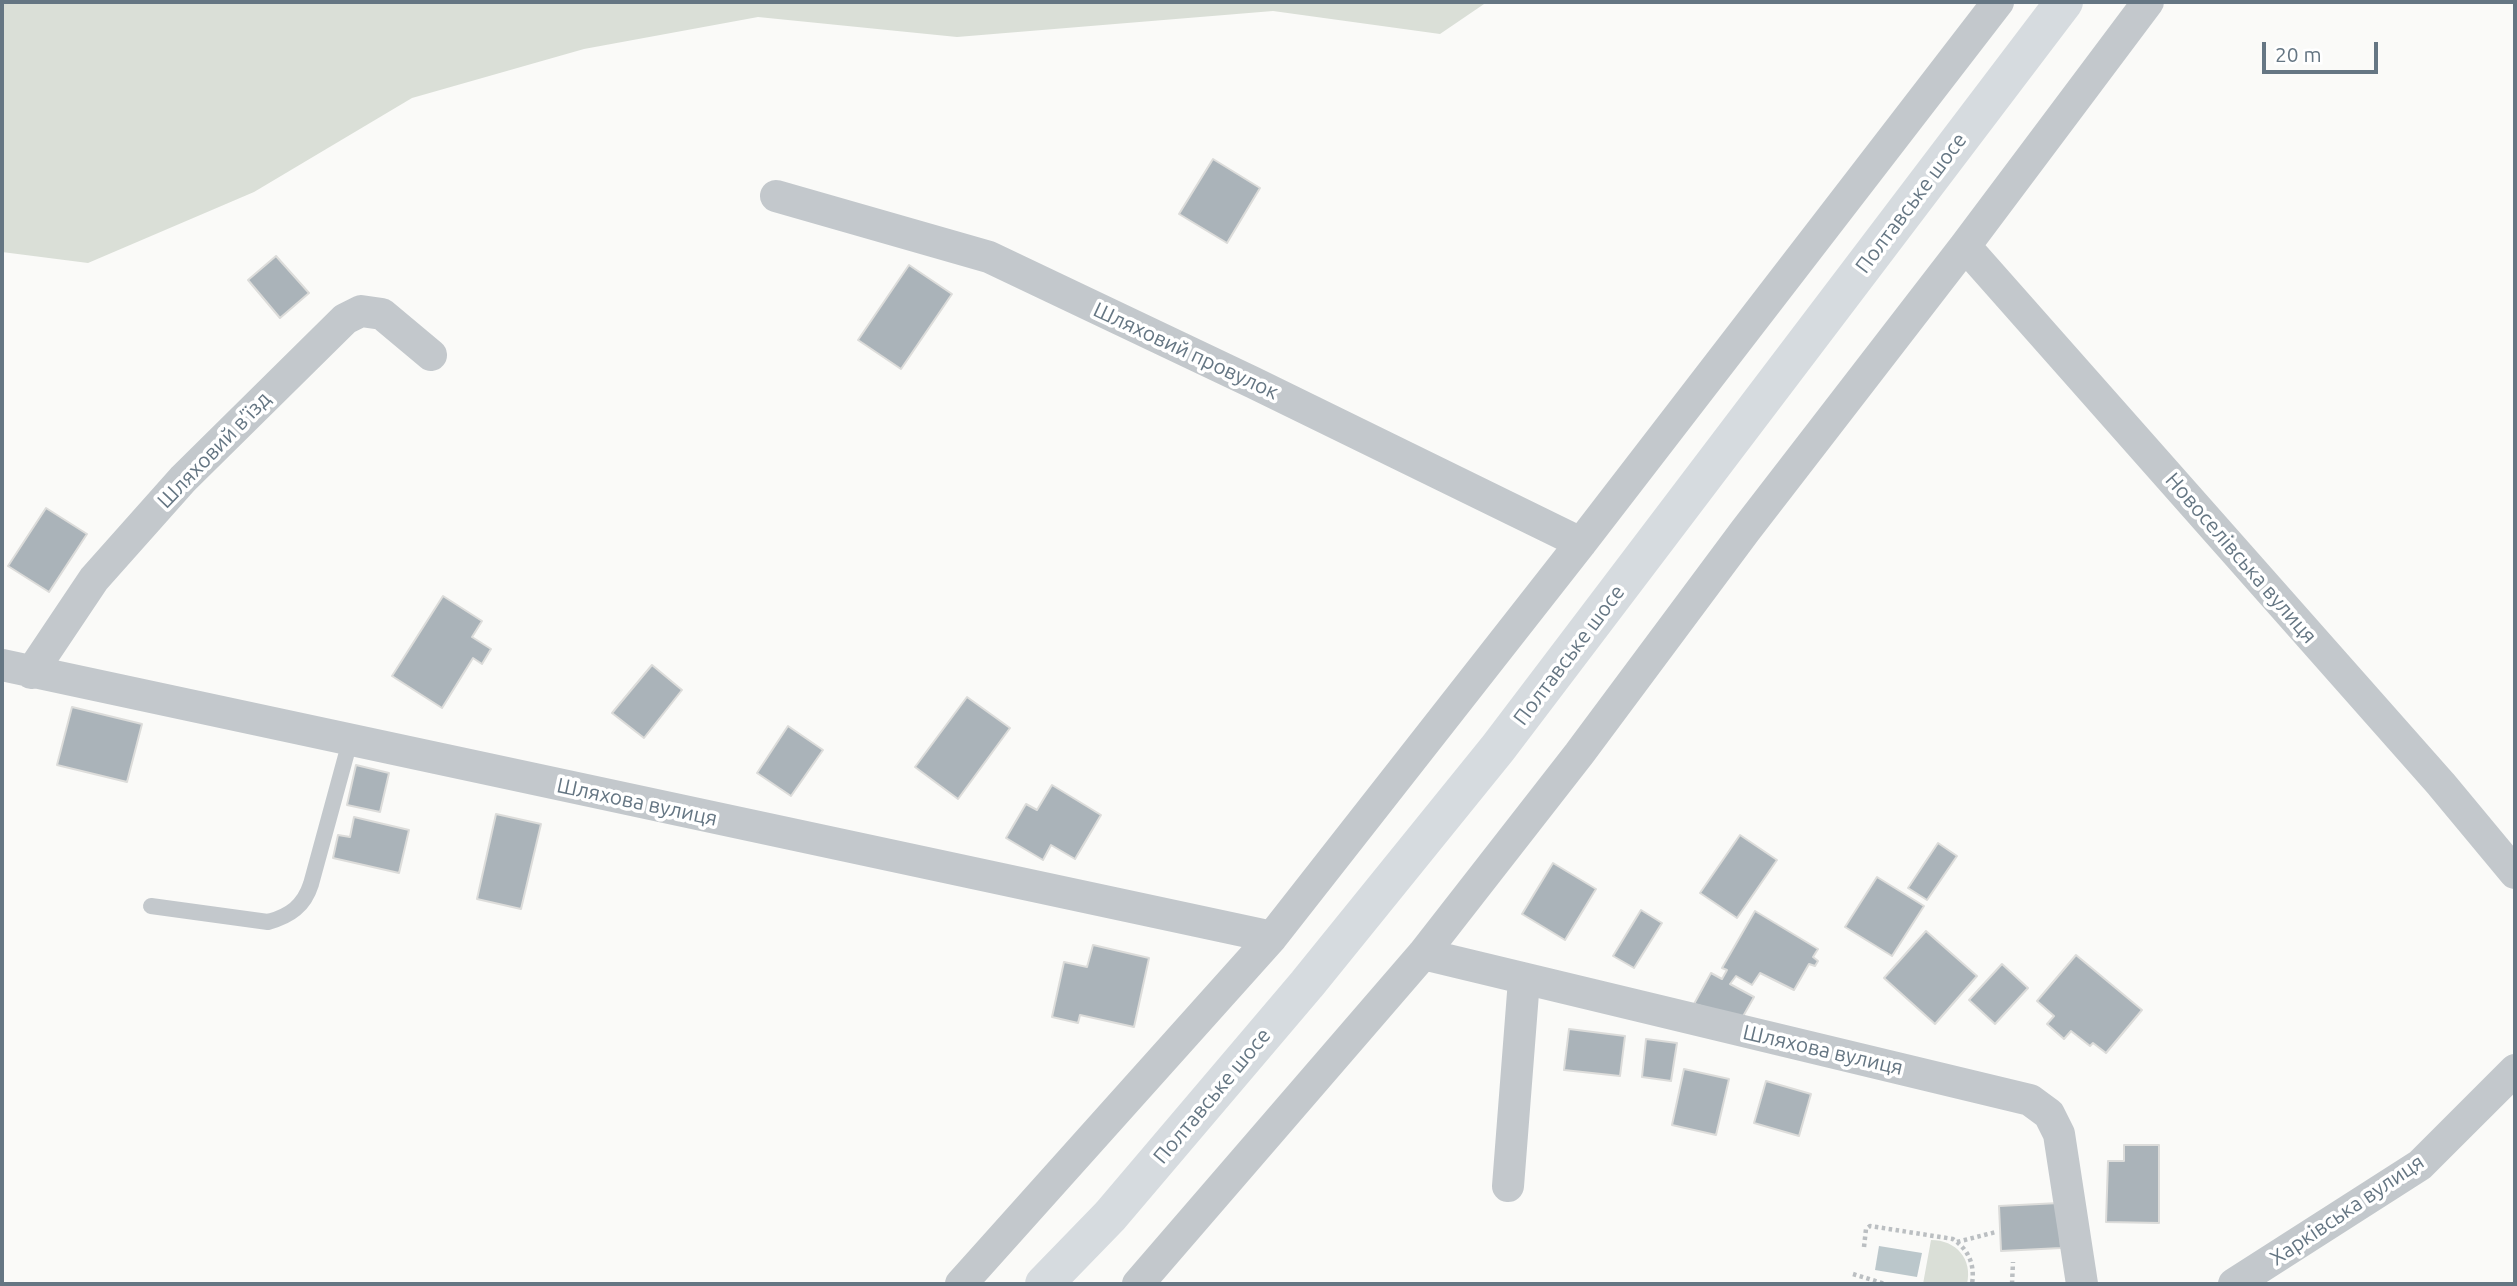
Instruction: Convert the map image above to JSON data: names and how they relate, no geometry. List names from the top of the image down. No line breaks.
{"streets":{"highway":["Полтавське шосе"],"street":["Шляховий провулок","Шляховий в’їзд","Новоселівська вулиця","Шляхова вулиця","Харківська вулиця"]},"crossings":[["Шляховий в’їзд","Шляхова вулиця"]],"scale_bar":"20 m"}
